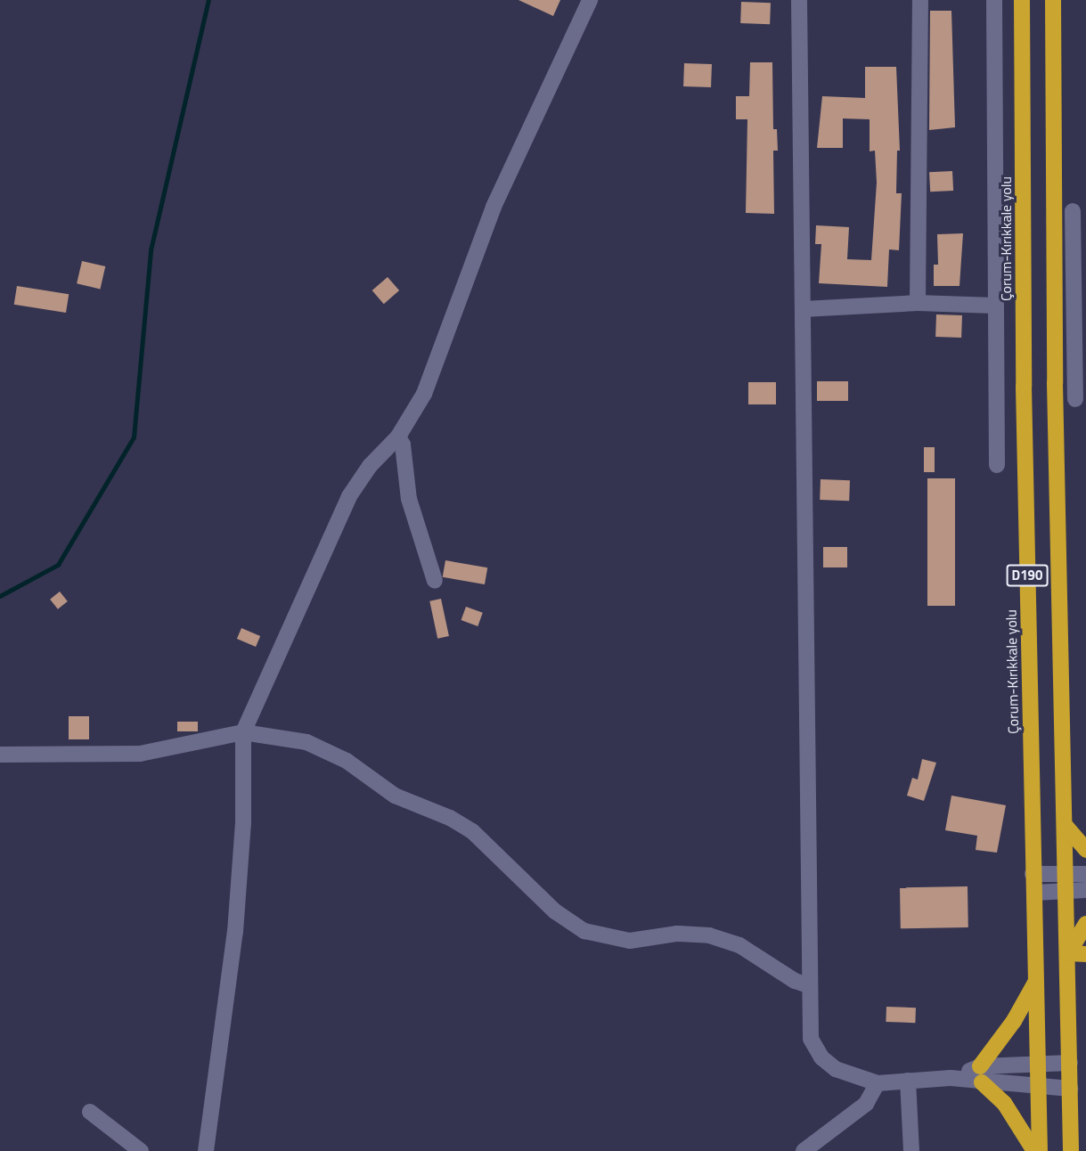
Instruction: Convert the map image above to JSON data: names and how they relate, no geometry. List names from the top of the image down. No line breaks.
{"streets":{"highway":["Çorum-Kırıkkale yolu","D190"]}}
